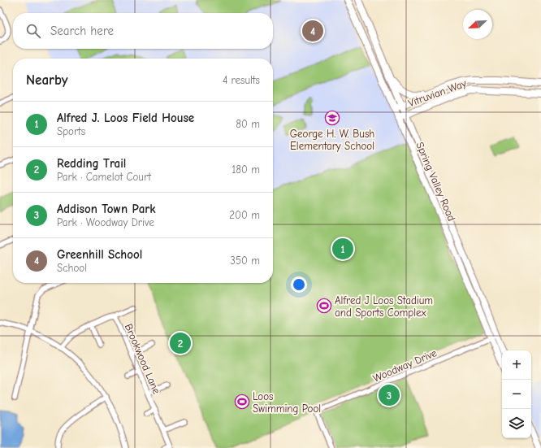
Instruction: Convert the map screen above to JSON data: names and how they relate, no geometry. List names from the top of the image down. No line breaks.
{"streets":{"main road":["Vitruvian Way","Spring Valley Road"],"street":["Brookwood Lane","Woodway Drive"]},"crossings":[["Vitruvian Way","Spring Valley Road"],["Spring Valley Road","Woodway Drive"]],"places":{"school or university":["George H. W. Bush Elementary School"],"sports":["Alfred J Loos Stadium and Sports Complex","Loos Swimming Pool"]},"north":"bottom left","page":{"search":"Search here","pins":["4","1","2","3"],"heading":["Nearby","4 results"],"list":[{"mark":"1","name":"Alfred J. Loos Field House","note":"Sports","value":"80 m"},{"mark":"2","name":"Redding Trail","note":"Park · Camelot Court","value":"180 m"},{"mark":"3","name":"Addison Town Park","note":"Park · Woodway Drive","value":"200 m"},{"mark":"4","name":"Greenhill School","note":"School","value":"350 m"}],"map_buttons":["+","−"]}}
